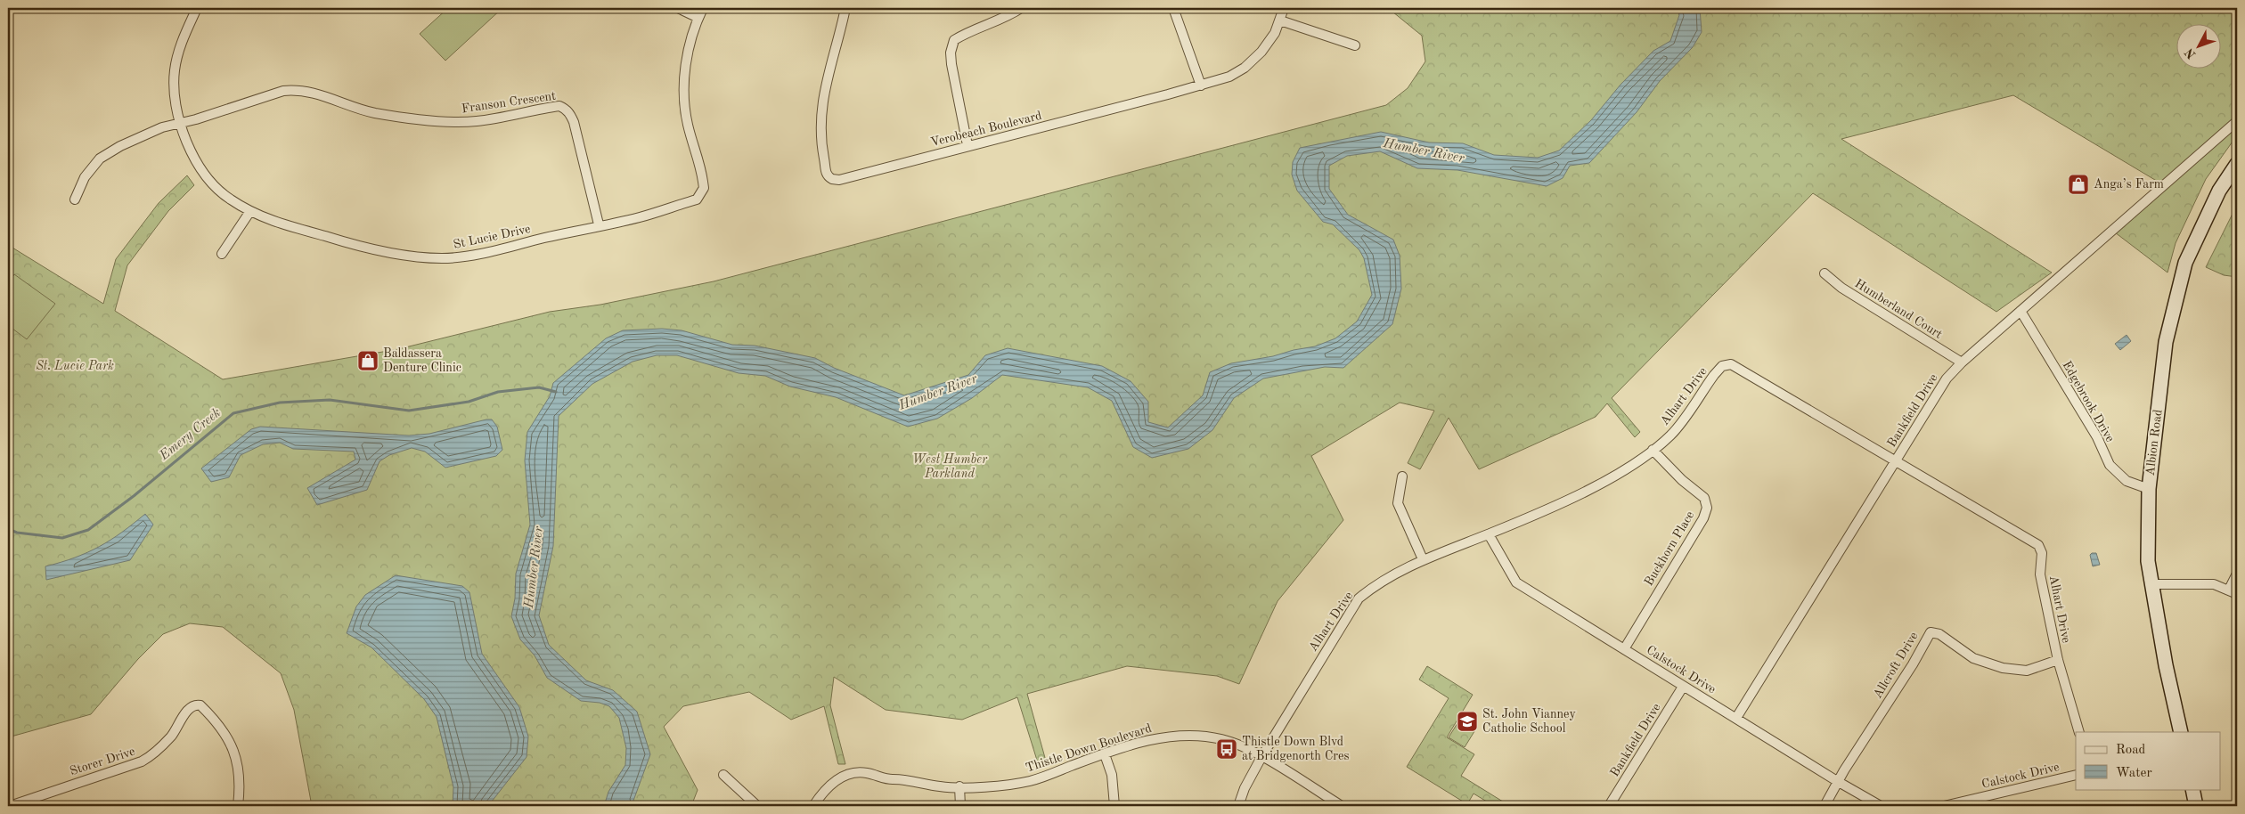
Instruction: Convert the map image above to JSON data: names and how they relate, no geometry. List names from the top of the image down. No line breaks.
{"streets":{"main road":["Albion Road"],"street":["Franson Crescent","Verobeach Boulevard","St Lucie Drive","Humberland Court","Alhart Drive","Edgebrook Drive","Bankfield Drive","Buckhorn Place","Allcroft Drive","Calstock Drive","Thistle Down Boulevard","Storer Drive"]},"crossings":[["Franson Crescent","St Lucie Drive"],["Humberland Court","Bankfield Drive"],["Alhart Drive","Bankfield Drive"],["Alhart Drive","Buckhorn Place"],["Alhart Drive","Allcroft Drive"],["Alhart Drive","Calstock Drive"],["Alhart Drive","Thistle Down Boulevard"],["Edgebrook Drive","Bankfield Drive"],["Edgebrook Drive","Albion Road"],["Bankfield Drive","Calstock Drive"],["Buckhorn Place","Calstock Drive"],["Allcroft Drive","Calstock Drive"]],"water":["Humber River","Emery Creek"],"parks":["St. Lucie Park","West Humber Parkland"],"places":{"shop":["Anga’s Farm","Baldassera Denture Clinic"],"school or university":["St. John Vianney Catholic School"],"bus stop":["Thistle Down Blvd at Bridgenorth Cres"]},"legend":["Road","Water"],"north":"bottom left"}
